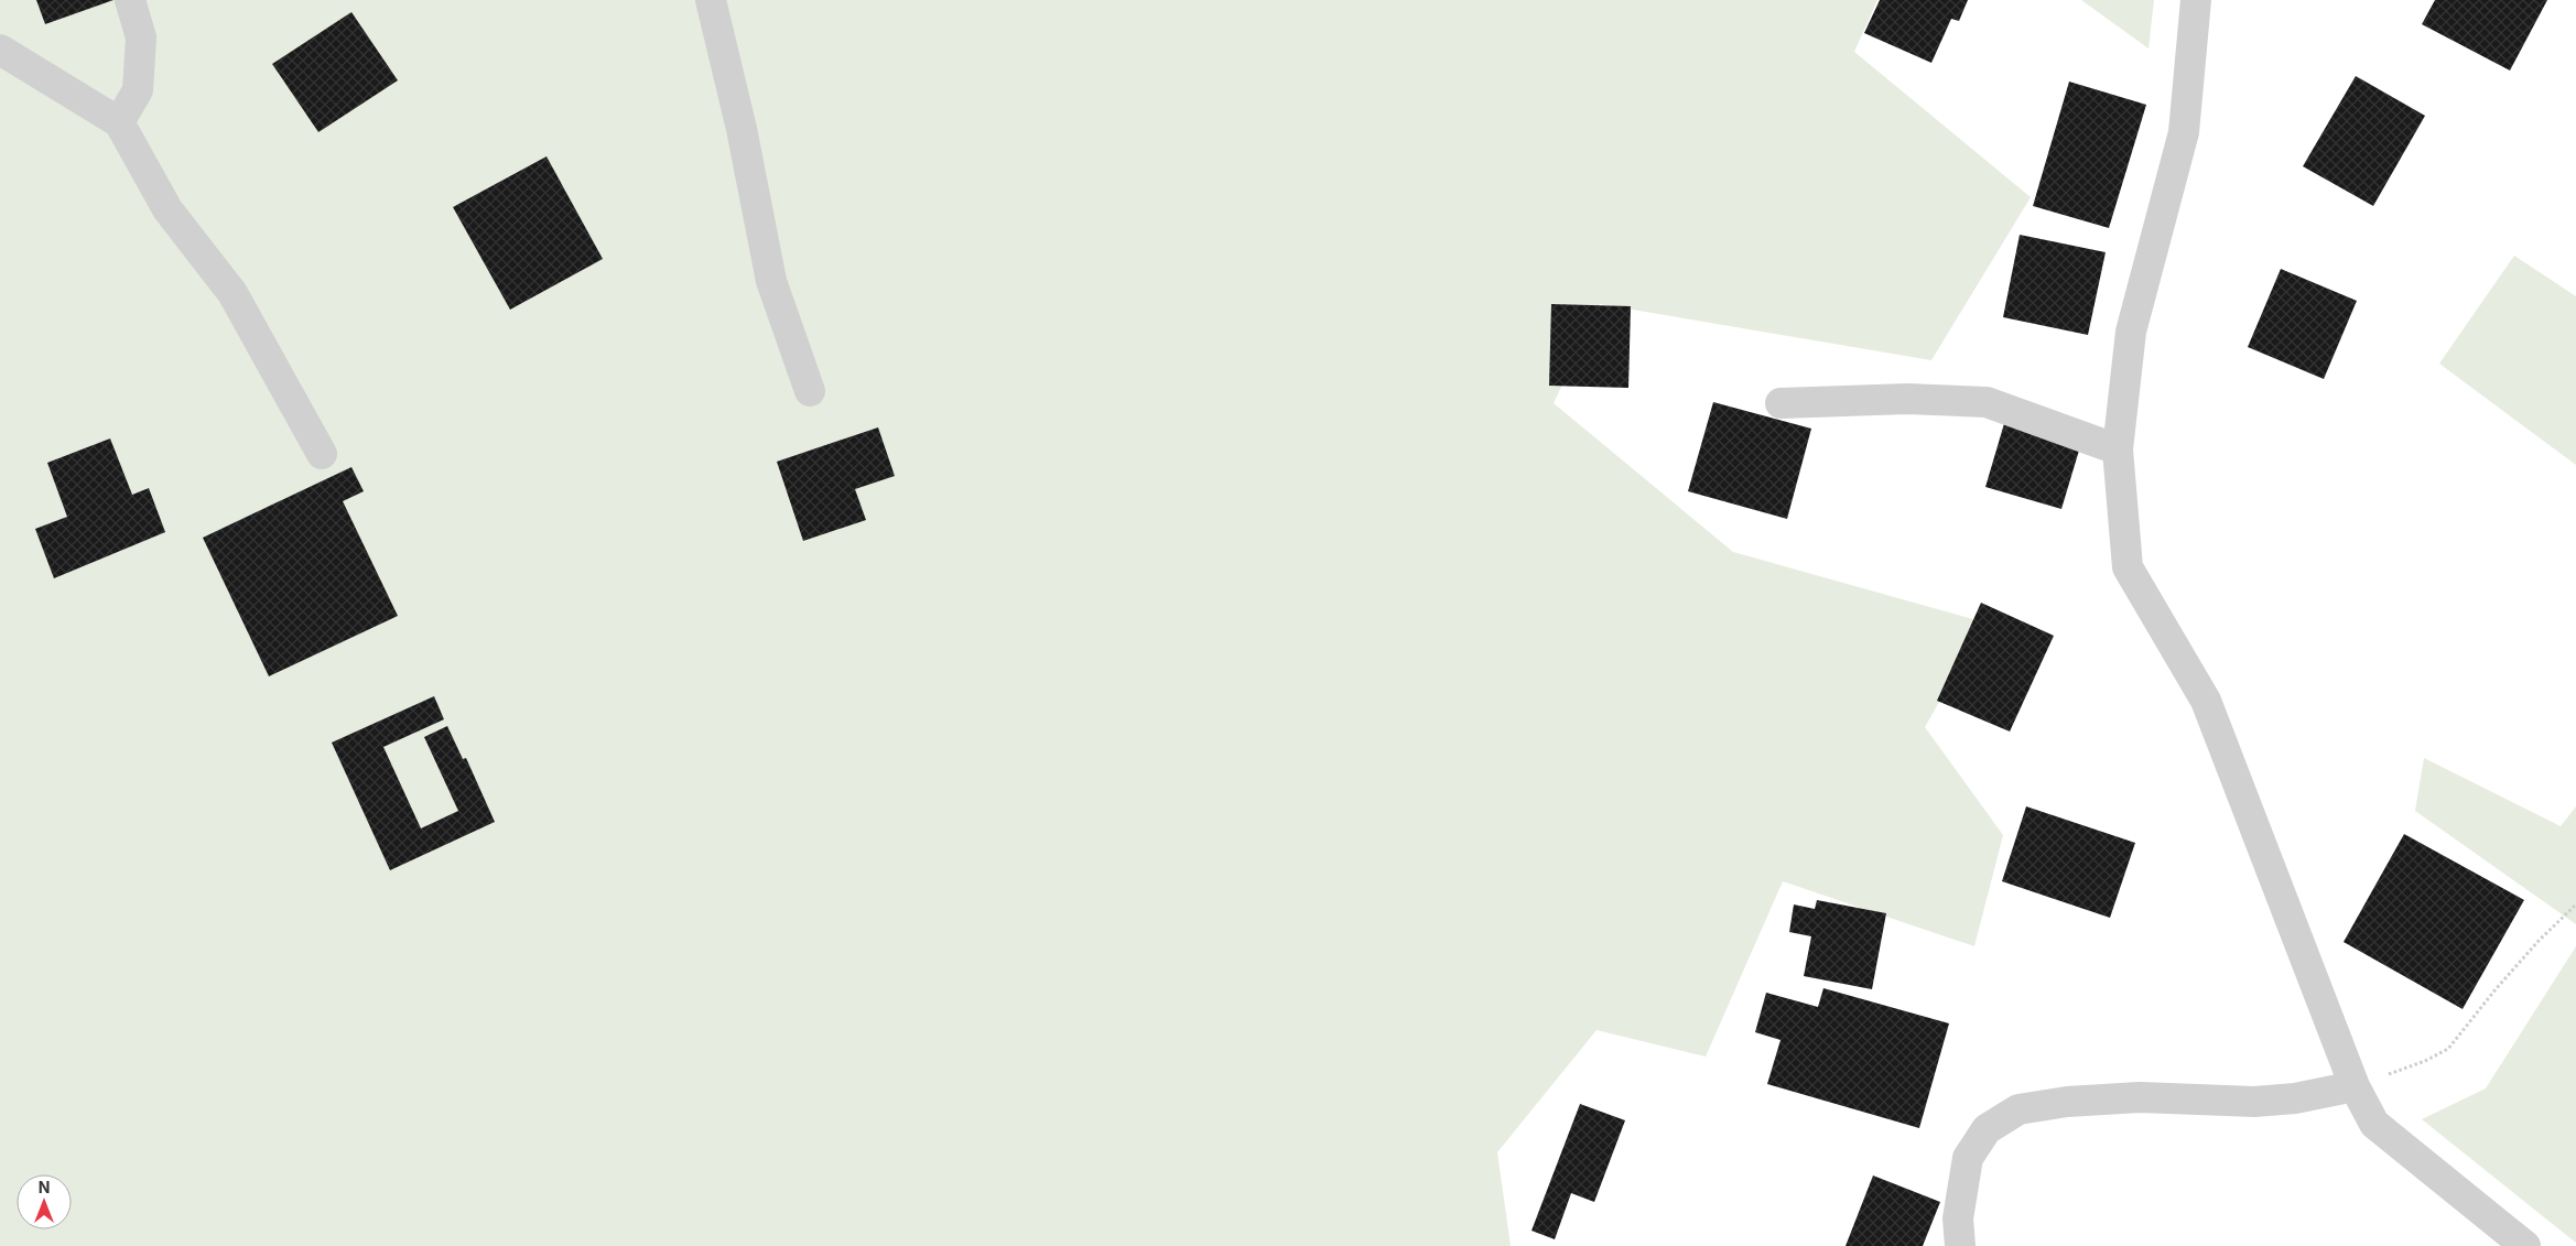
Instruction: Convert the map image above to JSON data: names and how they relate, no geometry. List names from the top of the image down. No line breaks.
{"north":"top"}
